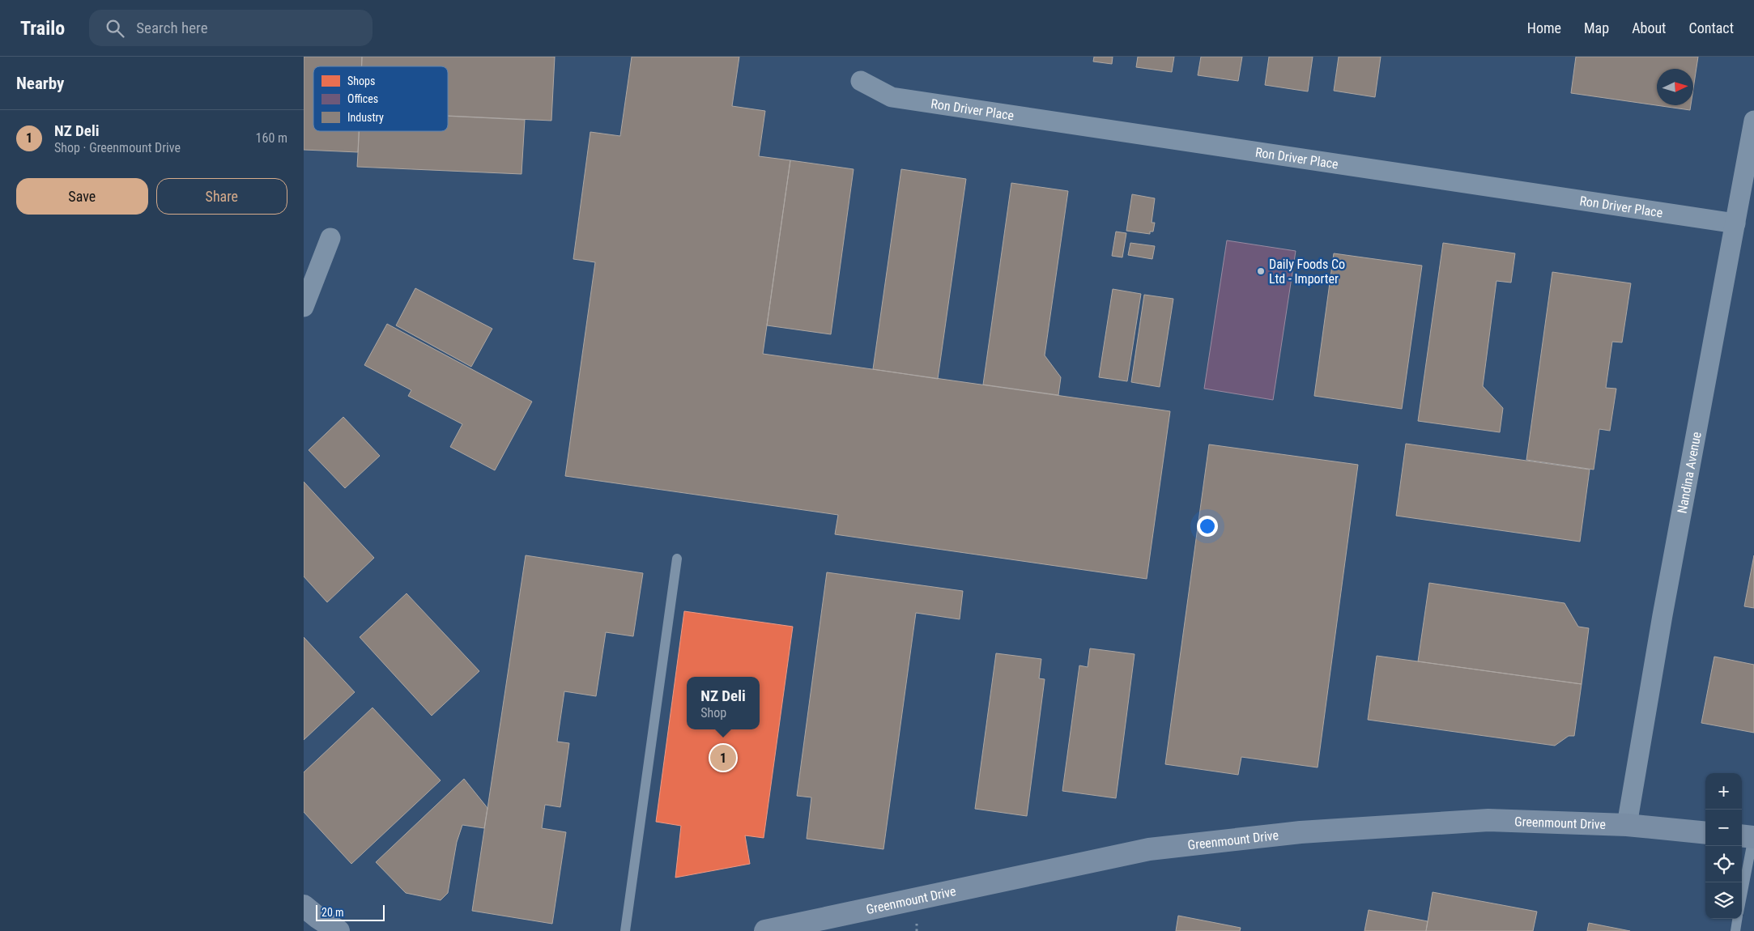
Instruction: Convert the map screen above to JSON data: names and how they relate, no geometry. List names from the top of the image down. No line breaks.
{"streets":{"street":["Ron Driver Place","Nandina Avenue","Greenmount Drive"]},"crossings":[["Ron Driver Place","Nandina Avenue"],["Nandina Avenue","Greenmount Drive"]],"places":["Daily Foods Co Ltd - Importer"],"legend":["Shops","Offices","Industry"],"scale_bar":"20 m","north":"right","page":{"header":"Trailo","search":"Search here","nav":["Home","Map","About","Contact"],"heading":"Nearby","list":[{"mark":"1","name":"NZ Deli","note":"Shop · Greenmount Drive","value":"160 m"}],"buttons":["Save","Share"],"popup":["NZ Deli","Shop"],"pins":"1","map_buttons":["+","−"],"scale":"20 m"}}
